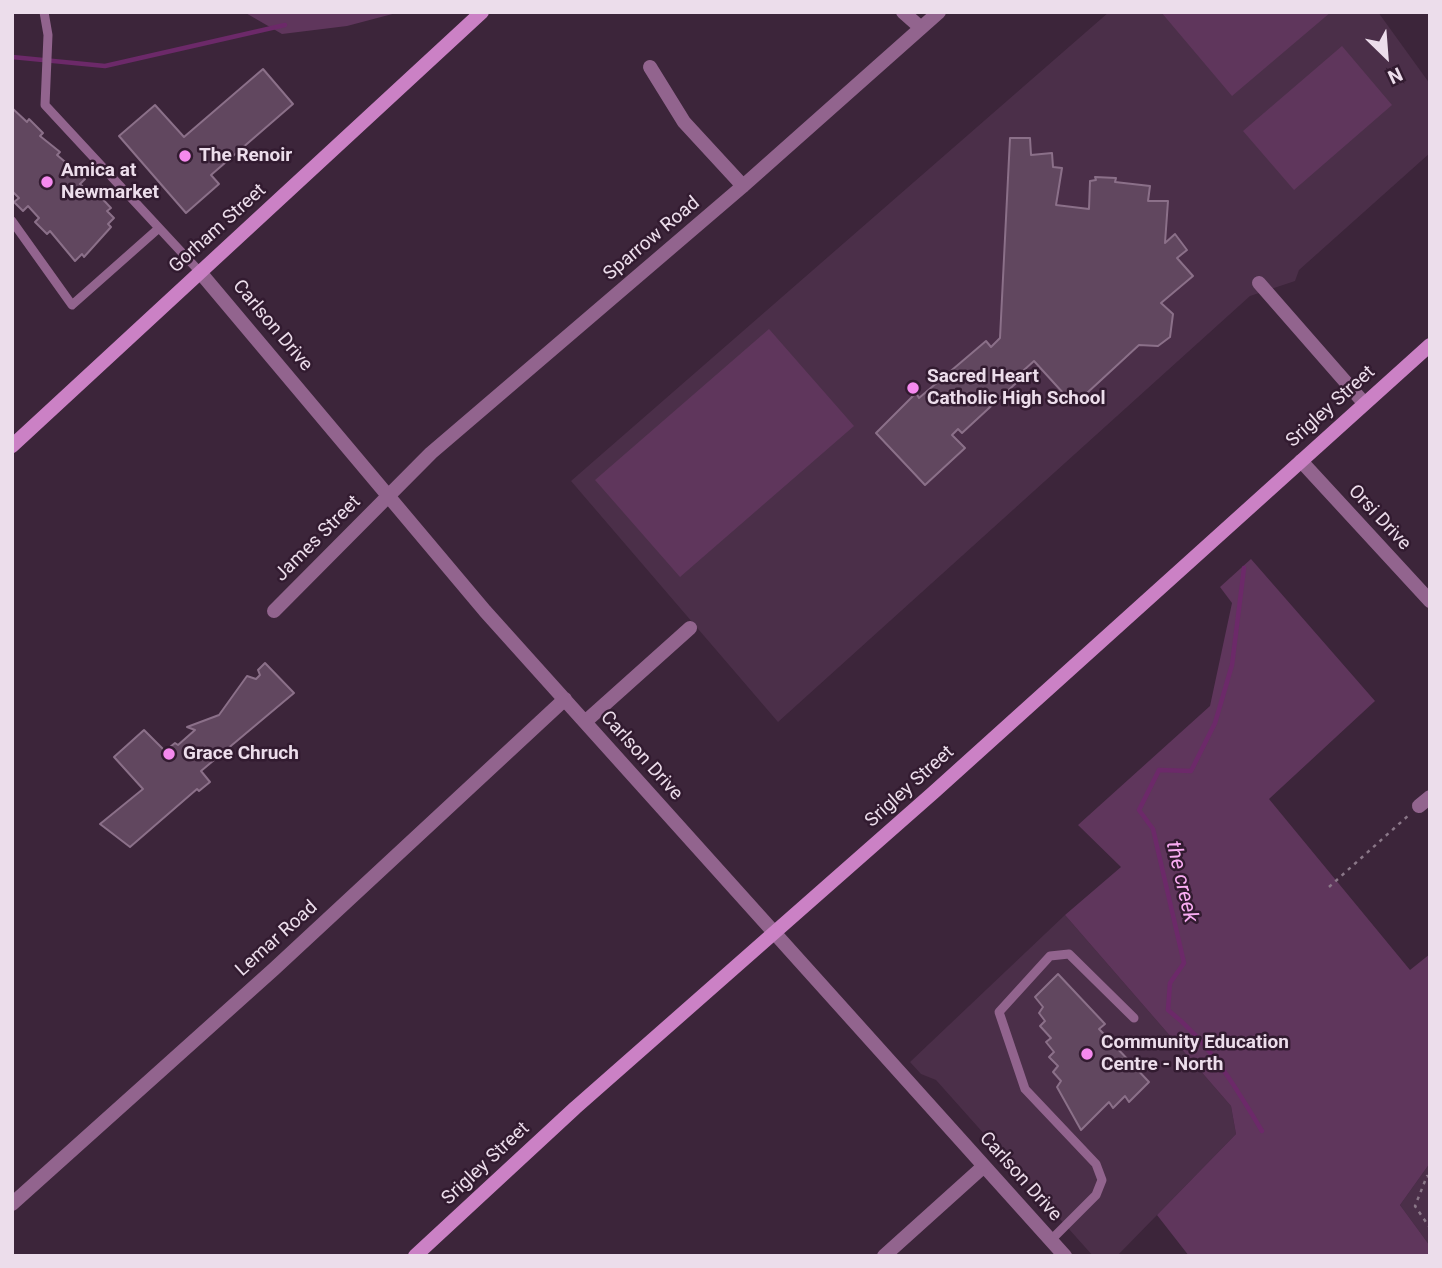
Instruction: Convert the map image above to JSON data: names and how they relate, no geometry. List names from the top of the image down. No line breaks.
{"streets":{"street":["Gorham Street","Sparrow Road","Carlson Drive","Srigley Street","Orsi Drive","James Street","Lemar Road"]},"crossings":[["Gorham Street","Carlson Drive"],["Sparrow Road","Carlson Drive"],["Sparrow Road","James Street"],["Carlson Drive","Srigley Street"],["Carlson Drive","James Street"],["Carlson Drive","Lemar Road"],["Srigley Street","Orsi Drive"]],"water":["the creek"],"places":["The Renoir","Amica at Newmarket","Sacred Heart Catholic High School","Grace Chruch","Community Education Centre - North"],"north":"bottom right"}
